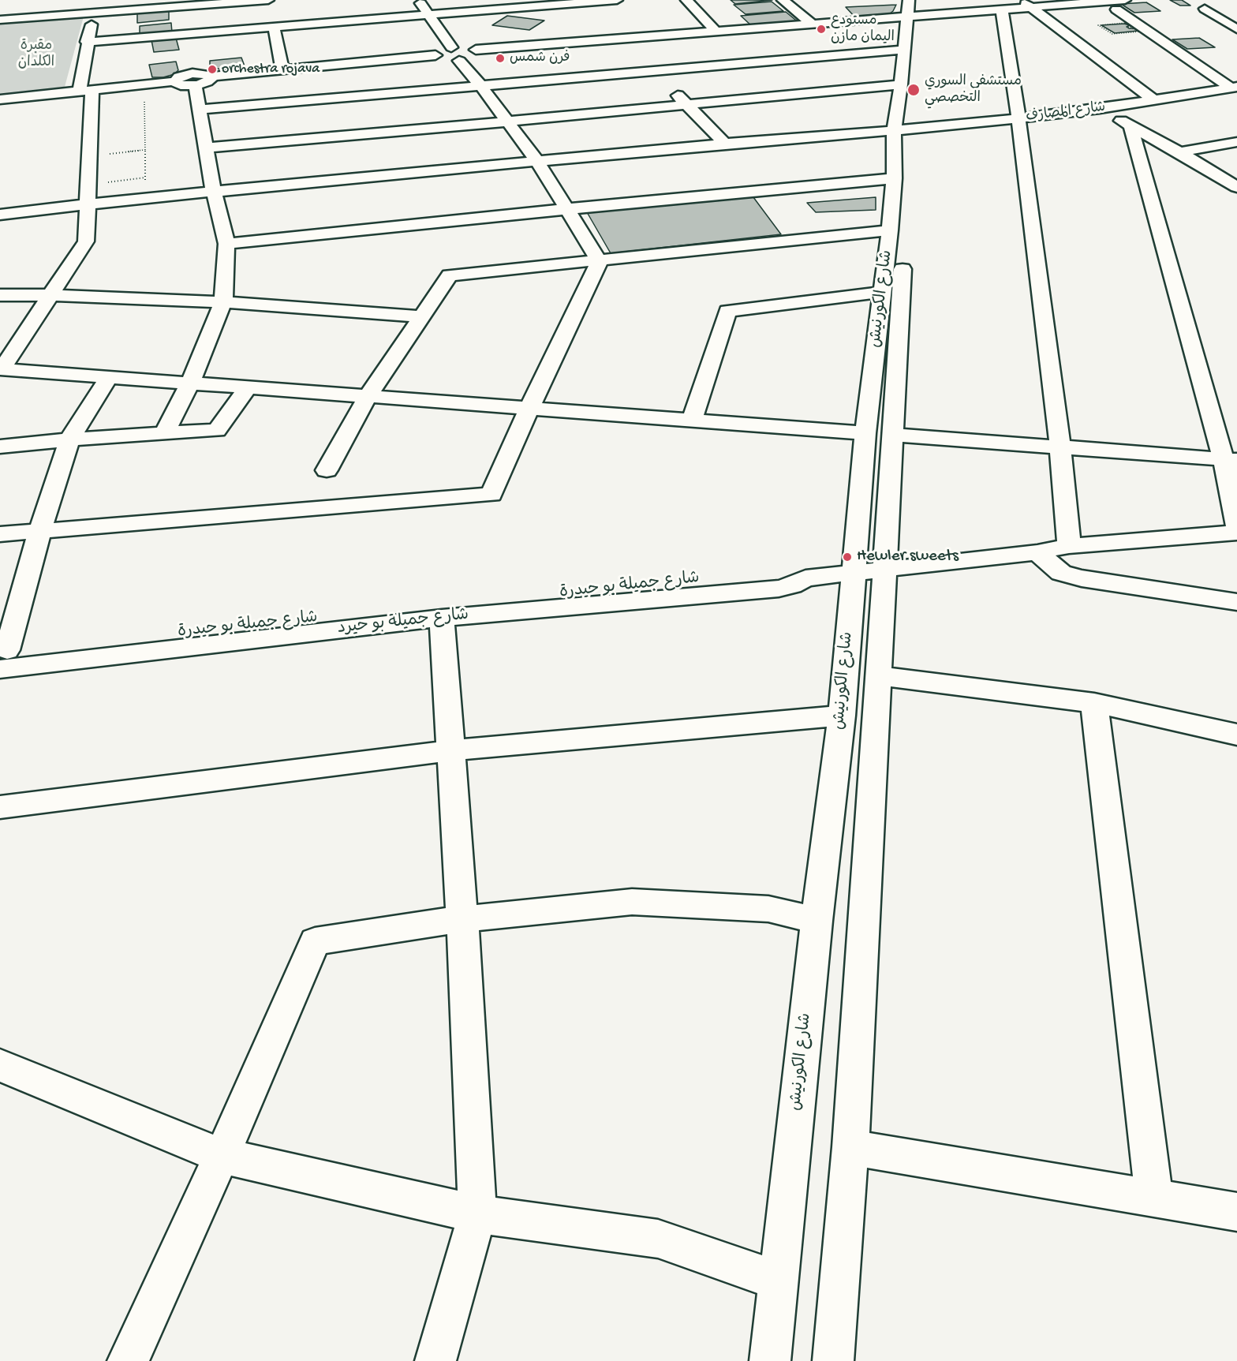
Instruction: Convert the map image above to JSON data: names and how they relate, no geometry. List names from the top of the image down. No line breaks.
{"streets":{"street":["شارع المصارف","شارع الكورنيش","شارع جميلة بو حيدرة","شارع جميلة بو حيرد"]},"crossings":[["شارع المصارف","شارع الكورنيش"],["شارع جميلة بو حيدرة","شارع جميلة بو حيرد"]],"parks":["مقبرة الكلدان"],"places":["مستودع اليمان مازن","فرن شمس","orchestra rojava","مستشفى السوري التخصصي","Hewler sweets"]}
